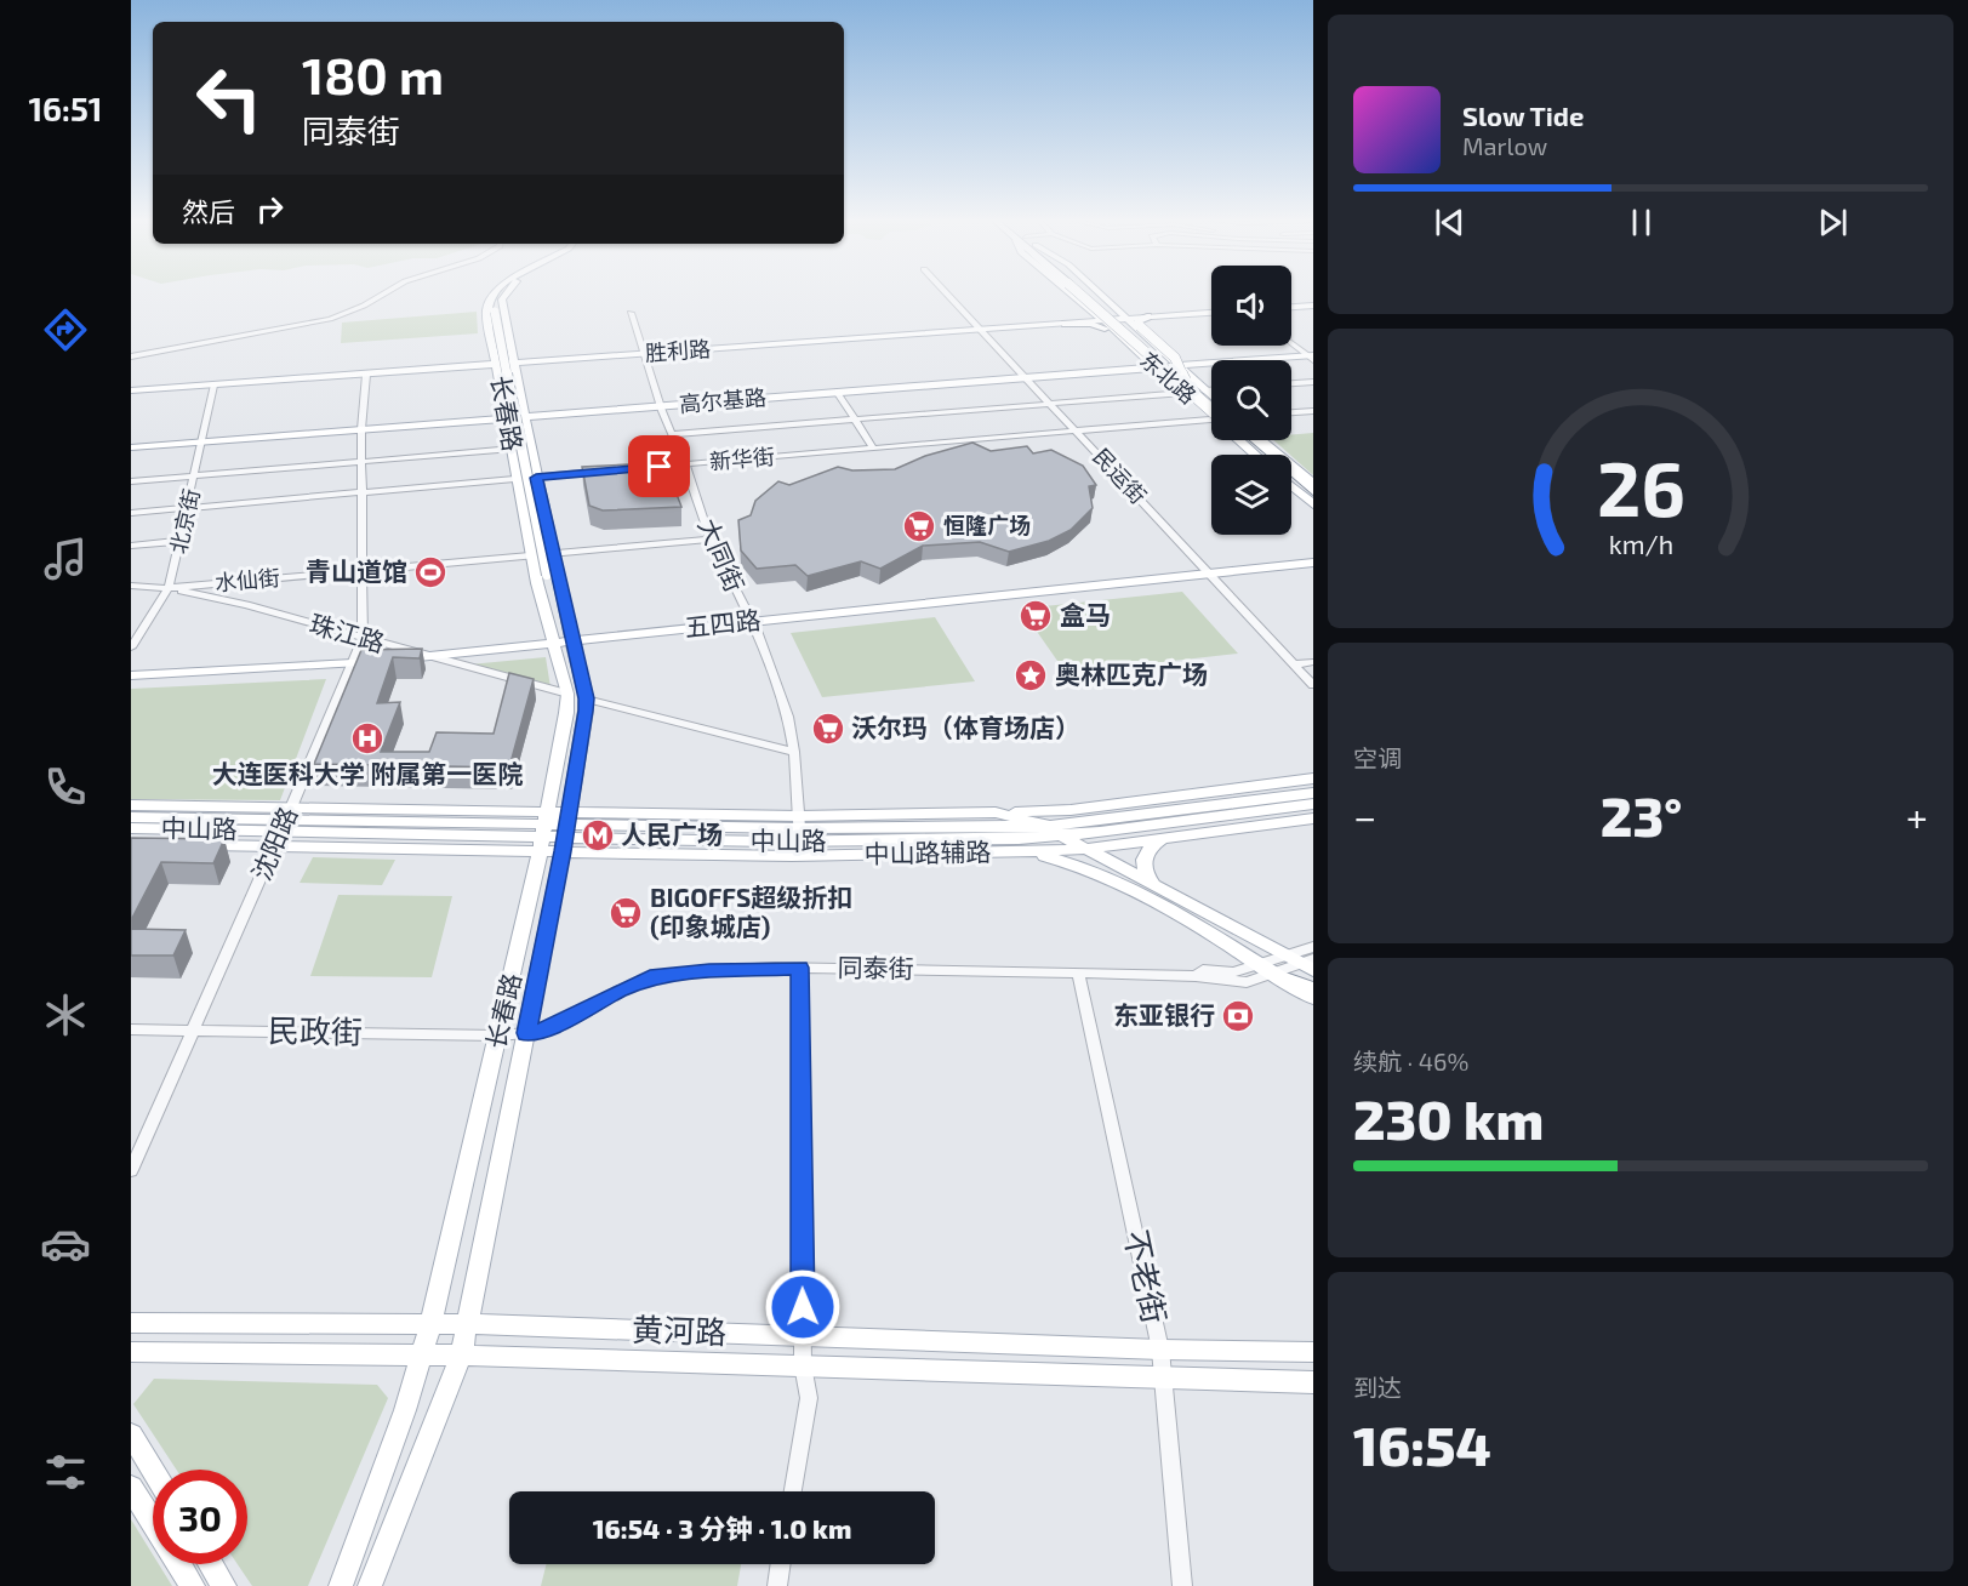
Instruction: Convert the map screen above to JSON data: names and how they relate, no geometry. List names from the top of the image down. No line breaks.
{"streets":{"highway":["东北路"],"main road":["胜利路","高尔基路","长春路","五四路","中山路","中山路辅路","黄河路"],"street":["新华街","民运街","北京街","大同街","水仙街","珠江路","沈阳路","同泰街","民政街","不老街"]},"crossings":[["胜利路","东北路"],["胜利路","长春路"],["胜利路","民运街"],["胜利路","北京街"],["胜利路","大同街"],["胜利路","沈阳路"],["东北路","高尔基路"],["高尔基路","长春路"],["高尔基路","民运街"],["高尔基路","北京街"],["高尔基路","大同街"],["高尔基路","沈阳路"],["长春路","水仙街"],["长春路","五四路"],["长春路","珠江路"],["长春路","中山路"],["长春路","中山路辅路"],["长春路","同泰街"],["长春路","民政街"],["长春路","黄河路"],["新华街","民运街"],["新华街","大同街"],["民运街","五四路"],["北京街","水仙街"],["北京街","珠江路"],["大同街","水仙街"],["大同街","五四路"],["大同街","中山路"],["大同街","中山路辅路"],["水仙街","珠江路"],["水仙街","沈阳路"],["五四路","珠江路"],["五四路","沈阳路"],["珠江路","沈阳路"],["中山路","沈阳路"],["中山路","中山路辅路"],["沈阳路","民政街"],["同泰街","民政街"],["同泰街","不老街"],["不老街","黄河路"]],"places":{"supermarket":["恒隆广场","盒马","沃尔玛（体育场店）","BIGOFFS超级折扣 (印象城店)"],"sports":["青山道馆"],"place":["奥林匹克广场"],"hospital":["大连医科大学 附属第一医院"],"metro station":["人民广场"],"bank":["东亚银行"]},"page":{"tabs":"16:51","turn":["180 m","同泰街"],"song":["Slow Tide","Marlow"],"then":"然后","tile":["空调",["续航 · 46%","230 km"],["到达","16:54"]],"heat":["−","23°","+"],"limit":"30","trip":"16:54 · 3 分钟 · 1.0 km","gauge":["26","km/h"]}}
